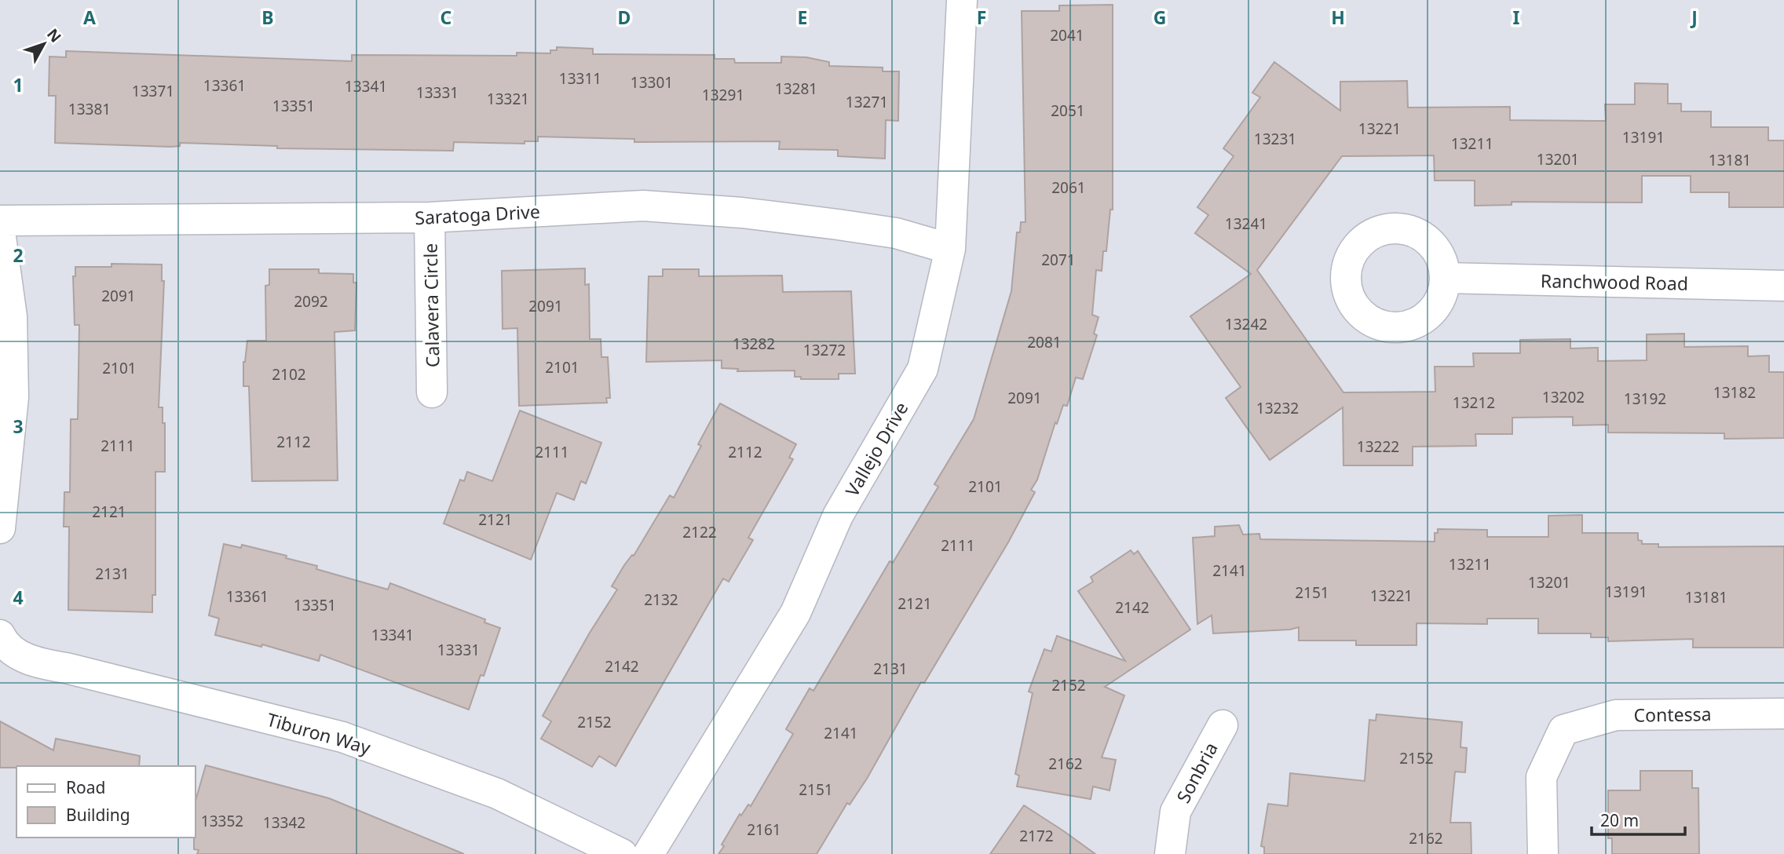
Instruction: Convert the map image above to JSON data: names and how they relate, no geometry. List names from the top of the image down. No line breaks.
{"streets":{"street":["Saratoga Drive","Ranchwood Road","Calavera Circle","Vallejo Drive","Contessa","Tiburon Way","Sonbria"]},"crossings":[["Saratoga Drive","Calavera Circle"],["Saratoga Drive","Vallejo Drive"]],"house_numbers":["2041","13311","13301","13361","13341","13281","13371","13331","13291","13321","13271","13351","13381","2051","13221","13191","13231","13211","13201","13181","2061","13241","2071","2091","2092","2091","13242","2081","13282","13272","2101","2101","2102","13182","13202","2091","13192","13212","13232","2112","2111","13222","2111","2112","2101","2121","2121","2122","2111","13211","2141","2131","13201","13191","2151","13221","13361","13181","2132","2121","13351","2142","13341","13331","2142","2131","2152","2152","2141","2152","2162","2151","13352","13342","2161","2172","2162"],"legend":["Road","Building"],"scale_bar":"20 m","north":"top right","grid":{"columns":["A","B","C","D","E","F","G","H","I","J"],"rows":["1","2","3","4"]}}
